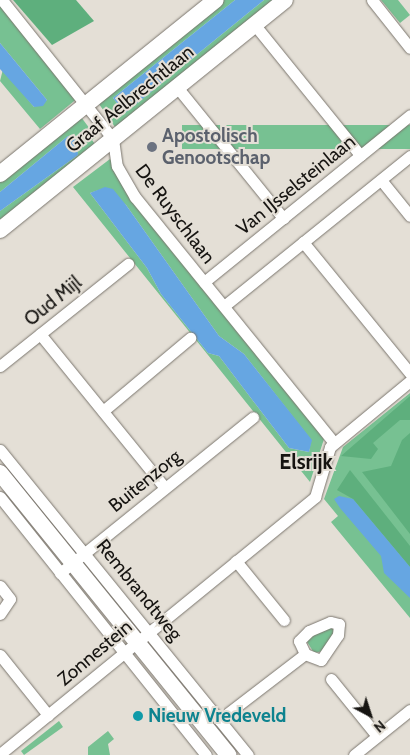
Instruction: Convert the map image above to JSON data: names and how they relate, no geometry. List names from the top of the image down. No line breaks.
{"streets":{"street":["Graaf Aelbrechtlaan","Van IJsselsteinlaan","De Ruyschlaan","Oud Mijl","Buitenzorg","Rembrandtweg","Zonnestein"]},"crossings":[["Graaf Aelbrechtlaan","De Ruyschlaan"],["Van IJsselsteinlaan","De Ruyschlaan"],["De Ruyschlaan","Zonnestein"],["Buitenzorg","Rembrandtweg"],["Rembrandtweg","Zonnestein"]],"districts":["Elsrijk"],"places":["Apostolisch Genootschap","Nieuw Vredeveld"],"north":"bottom right"}
